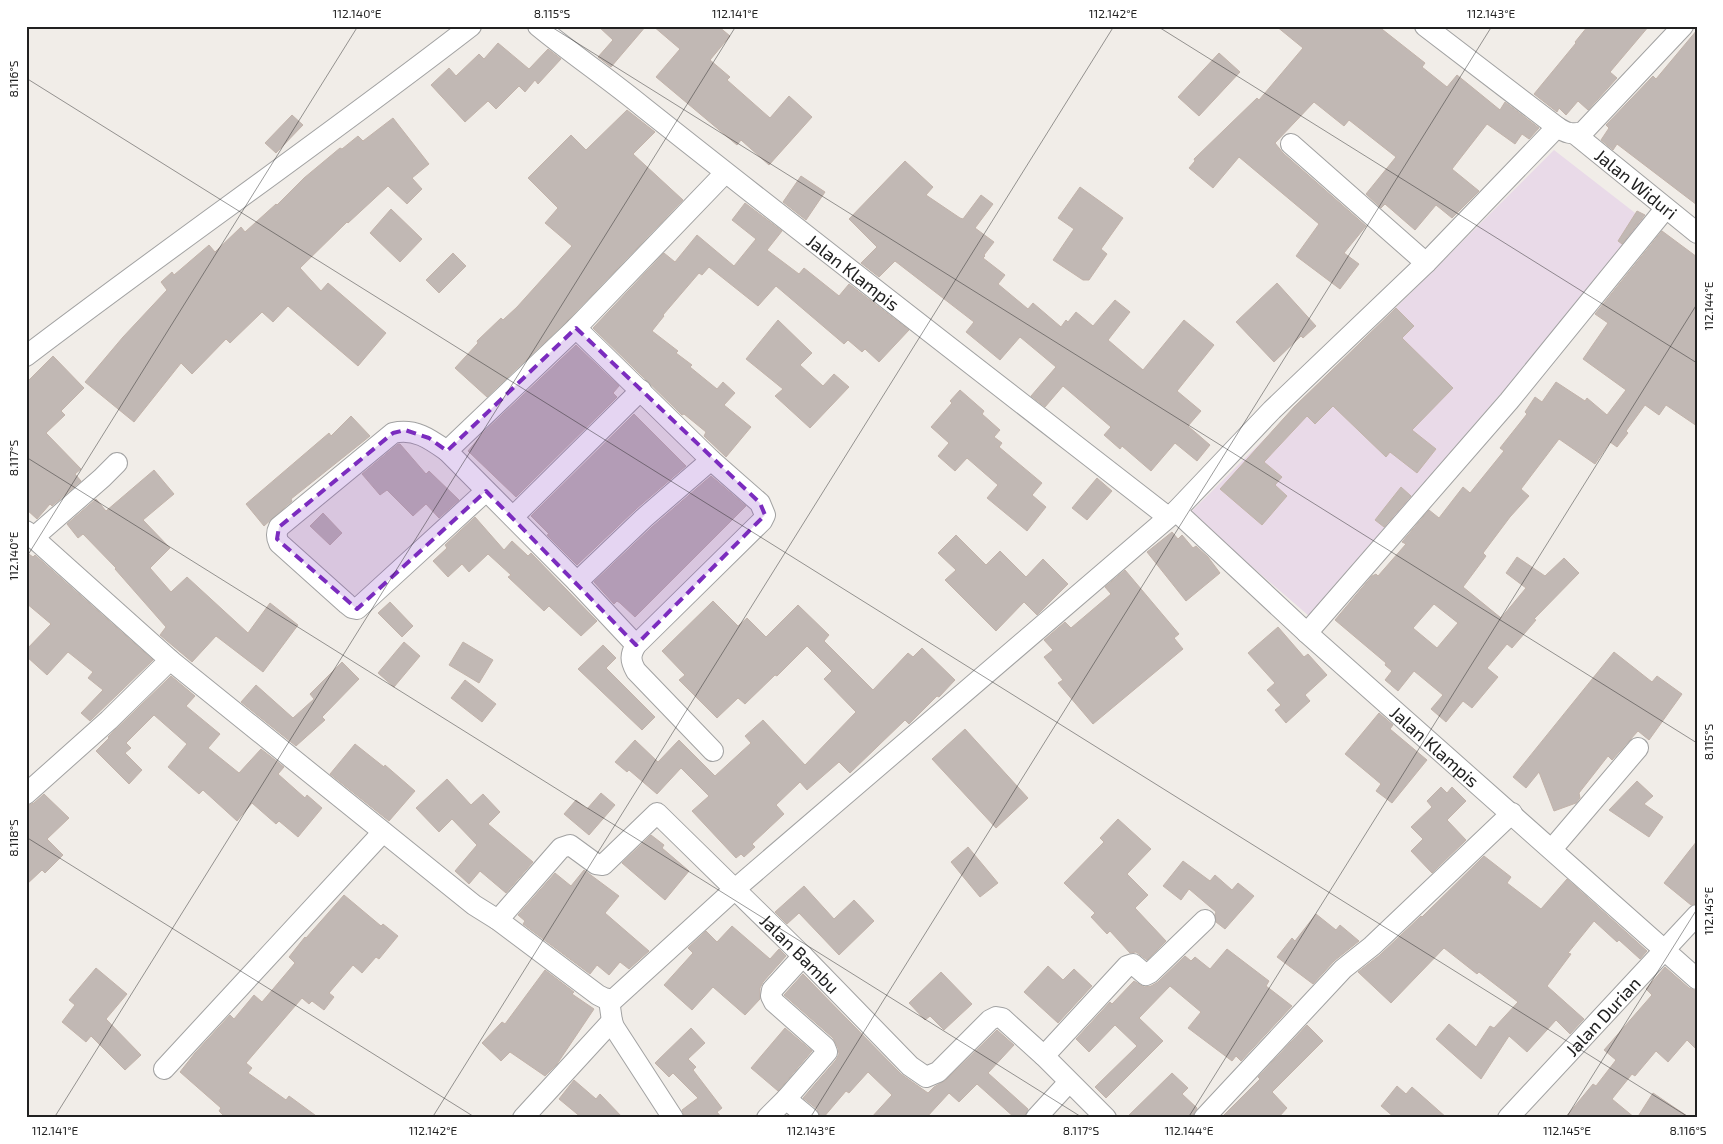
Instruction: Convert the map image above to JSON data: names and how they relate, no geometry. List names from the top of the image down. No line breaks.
{"streets":{"street":["Jalan Widuri","Jalan Klampis","Jalan Bambu","Jalan Durian"]},"crossings":[["Jalan Klampis","Jalan Durian"]],"coordinates":["112.140°E","8.115°S","112.141°E","112.142°E","112.143°E","8.116°S","112.144°E","8.117°S","8.118°S","112.145°E"]}
